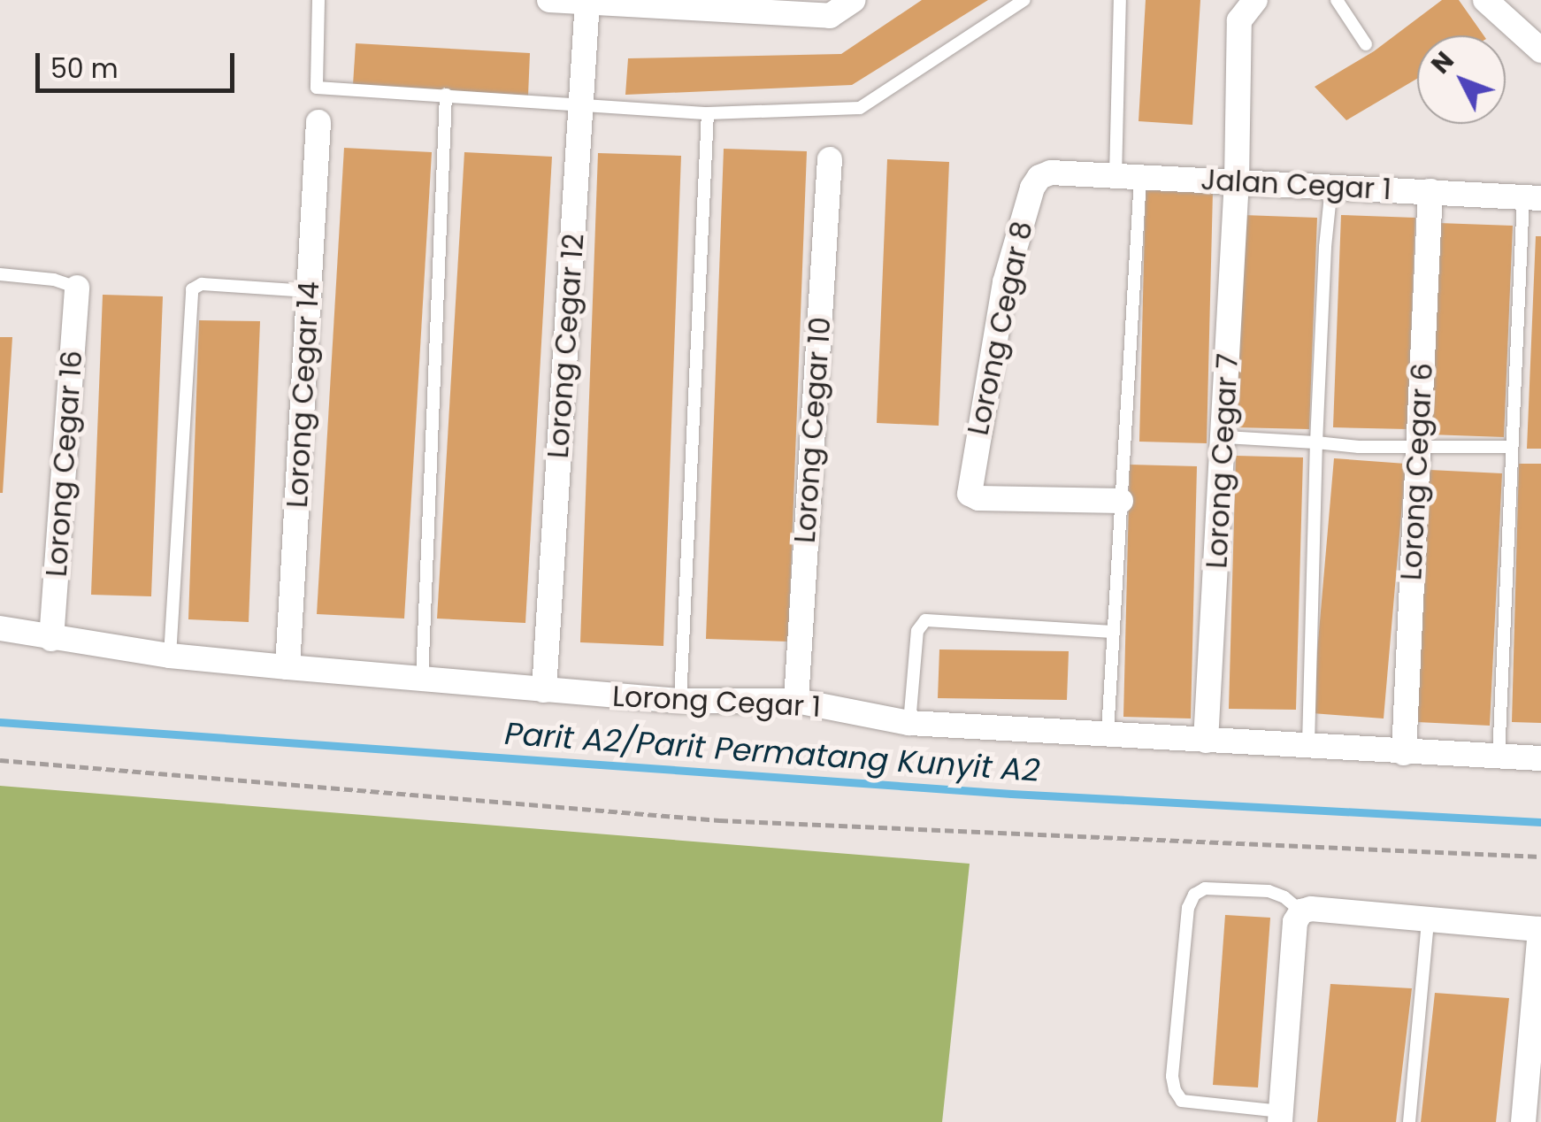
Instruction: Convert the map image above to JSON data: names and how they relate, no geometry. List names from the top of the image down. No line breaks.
{"streets":{"street":["Jalan Cegar 1","Lorong Cegar 8","Lorong Cegar 12","Lorong Cegar 14","Lorong Cegar 10","Lorong Cegar 7","Lorong Cegar 16","Lorong Cegar 6","Lorong Cegar 1"]},"crossings":[["Jalan Cegar 1","Lorong Cegar 8"],["Jalan Cegar 1","Lorong Cegar 7"],["Jalan Cegar 1","Lorong Cegar 6"],["Lorong Cegar 12","Lorong Cegar 1"],["Lorong Cegar 14","Lorong Cegar 1"],["Lorong Cegar 10","Lorong Cegar 1"],["Lorong Cegar 7","Lorong Cegar 1"],["Lorong Cegar 16","Lorong Cegar 1"],["Lorong Cegar 6","Lorong Cegar 1"]],"water":["Parit A2/Parit Permatang Kunyit A2"],"scale_bar":"50 m","north":"top left"}
